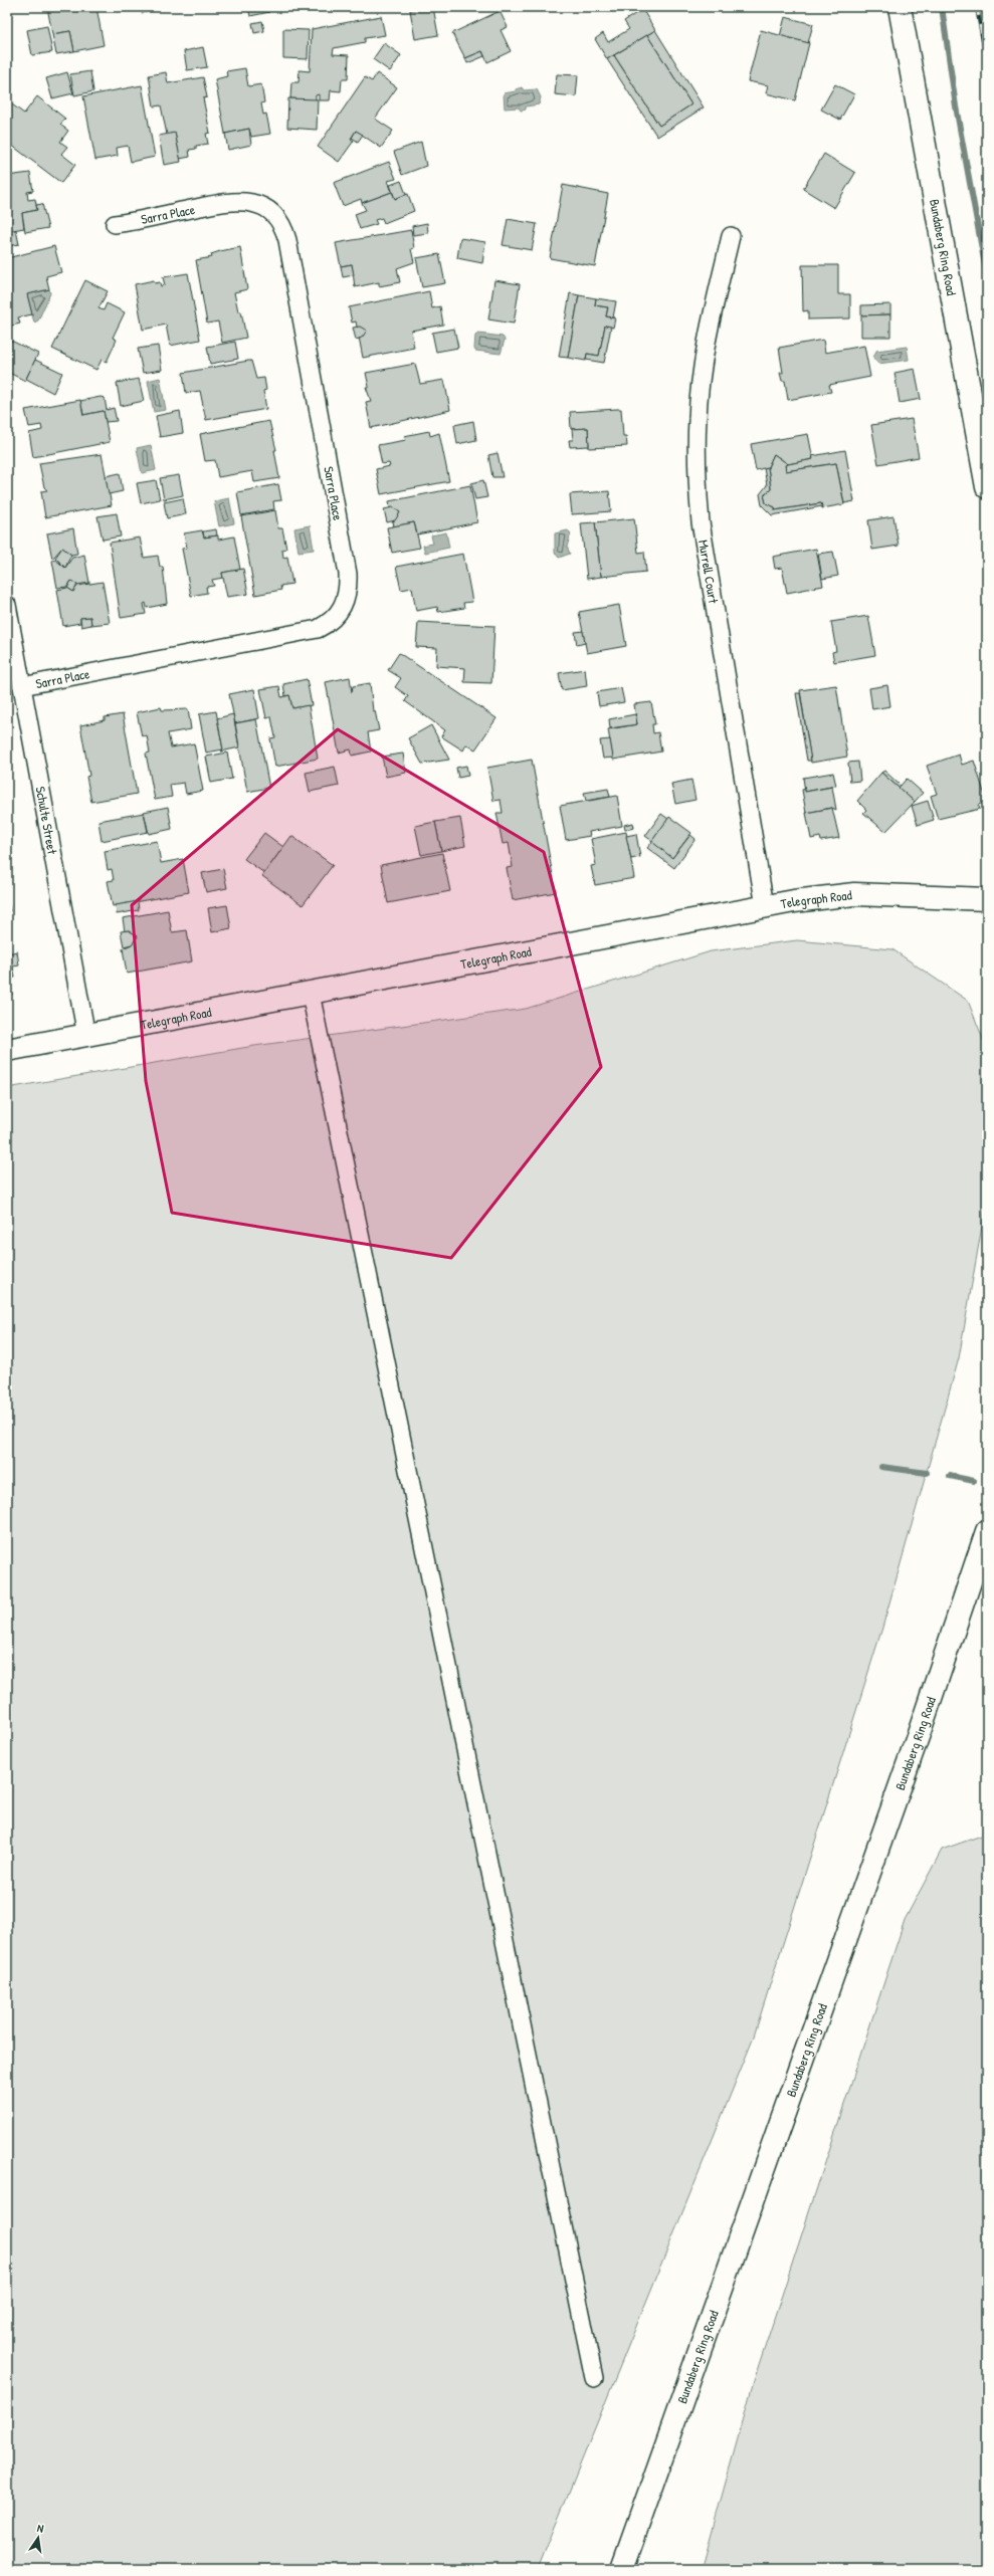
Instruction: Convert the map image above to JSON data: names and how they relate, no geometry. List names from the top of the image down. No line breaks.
{"streets":{"main road":["Bundaberg Ring Road","Telegraph Road"],"street":["Sarra Place","Murrell Court","Schulte Street"]},"crossings":[["Sarra Place","Schulte Street"],["Murrell Court","Telegraph Road"],["Schulte Street","Telegraph Road"]],"north":"top"}
